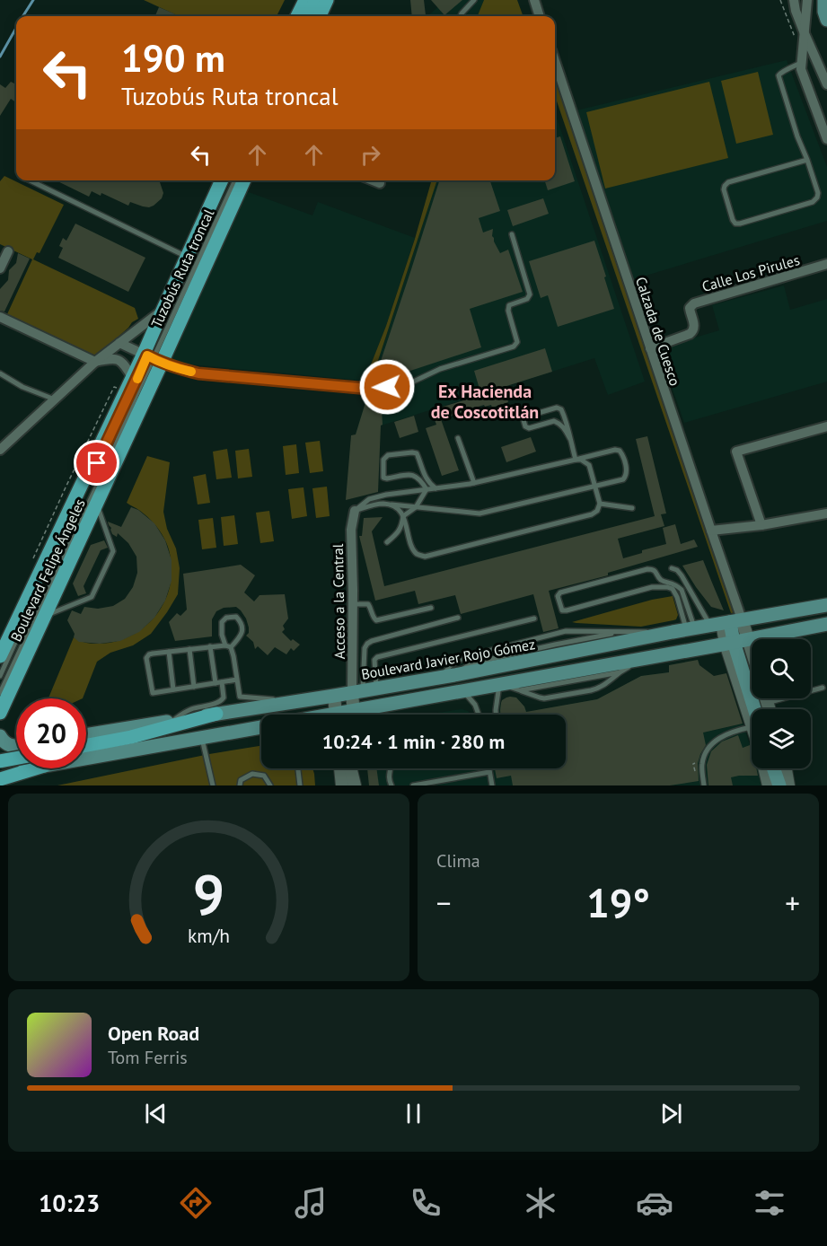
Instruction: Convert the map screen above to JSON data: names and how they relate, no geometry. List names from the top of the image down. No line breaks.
{"streets":{"main road":["Boulevard Felipe Ángeles","Boulevard Javier Rojo Gómez"],"street":["Calle Los Pirules","Calzada de Cuesco","Acceso a la Central"],"lane":["Tuzobús Ruta troncal"]},"crossings":[["Tuzobús Ruta troncal","Boulevard Felipe Ángeles"],["Calle Los Pirules","Calzada de Cuesco"],["Calzada de Cuesco","Boulevard Javier Rojo Gómez"],["Acceso a la Central","Boulevard Javier Rojo Gómez"]],"districts":["Ex Hacienda de Coscotitlán"],"page":{"turn":["190 m","Tuzobús Ruta troncal"],"limit":"20","trip":"10:24 · 1 min · 280 m","tile":"Clima","heat":["−","19°","+"],"song":["Open Road","Tom Ferris"],"tabs":"10:23","gauge":["9","km/h"]}}
